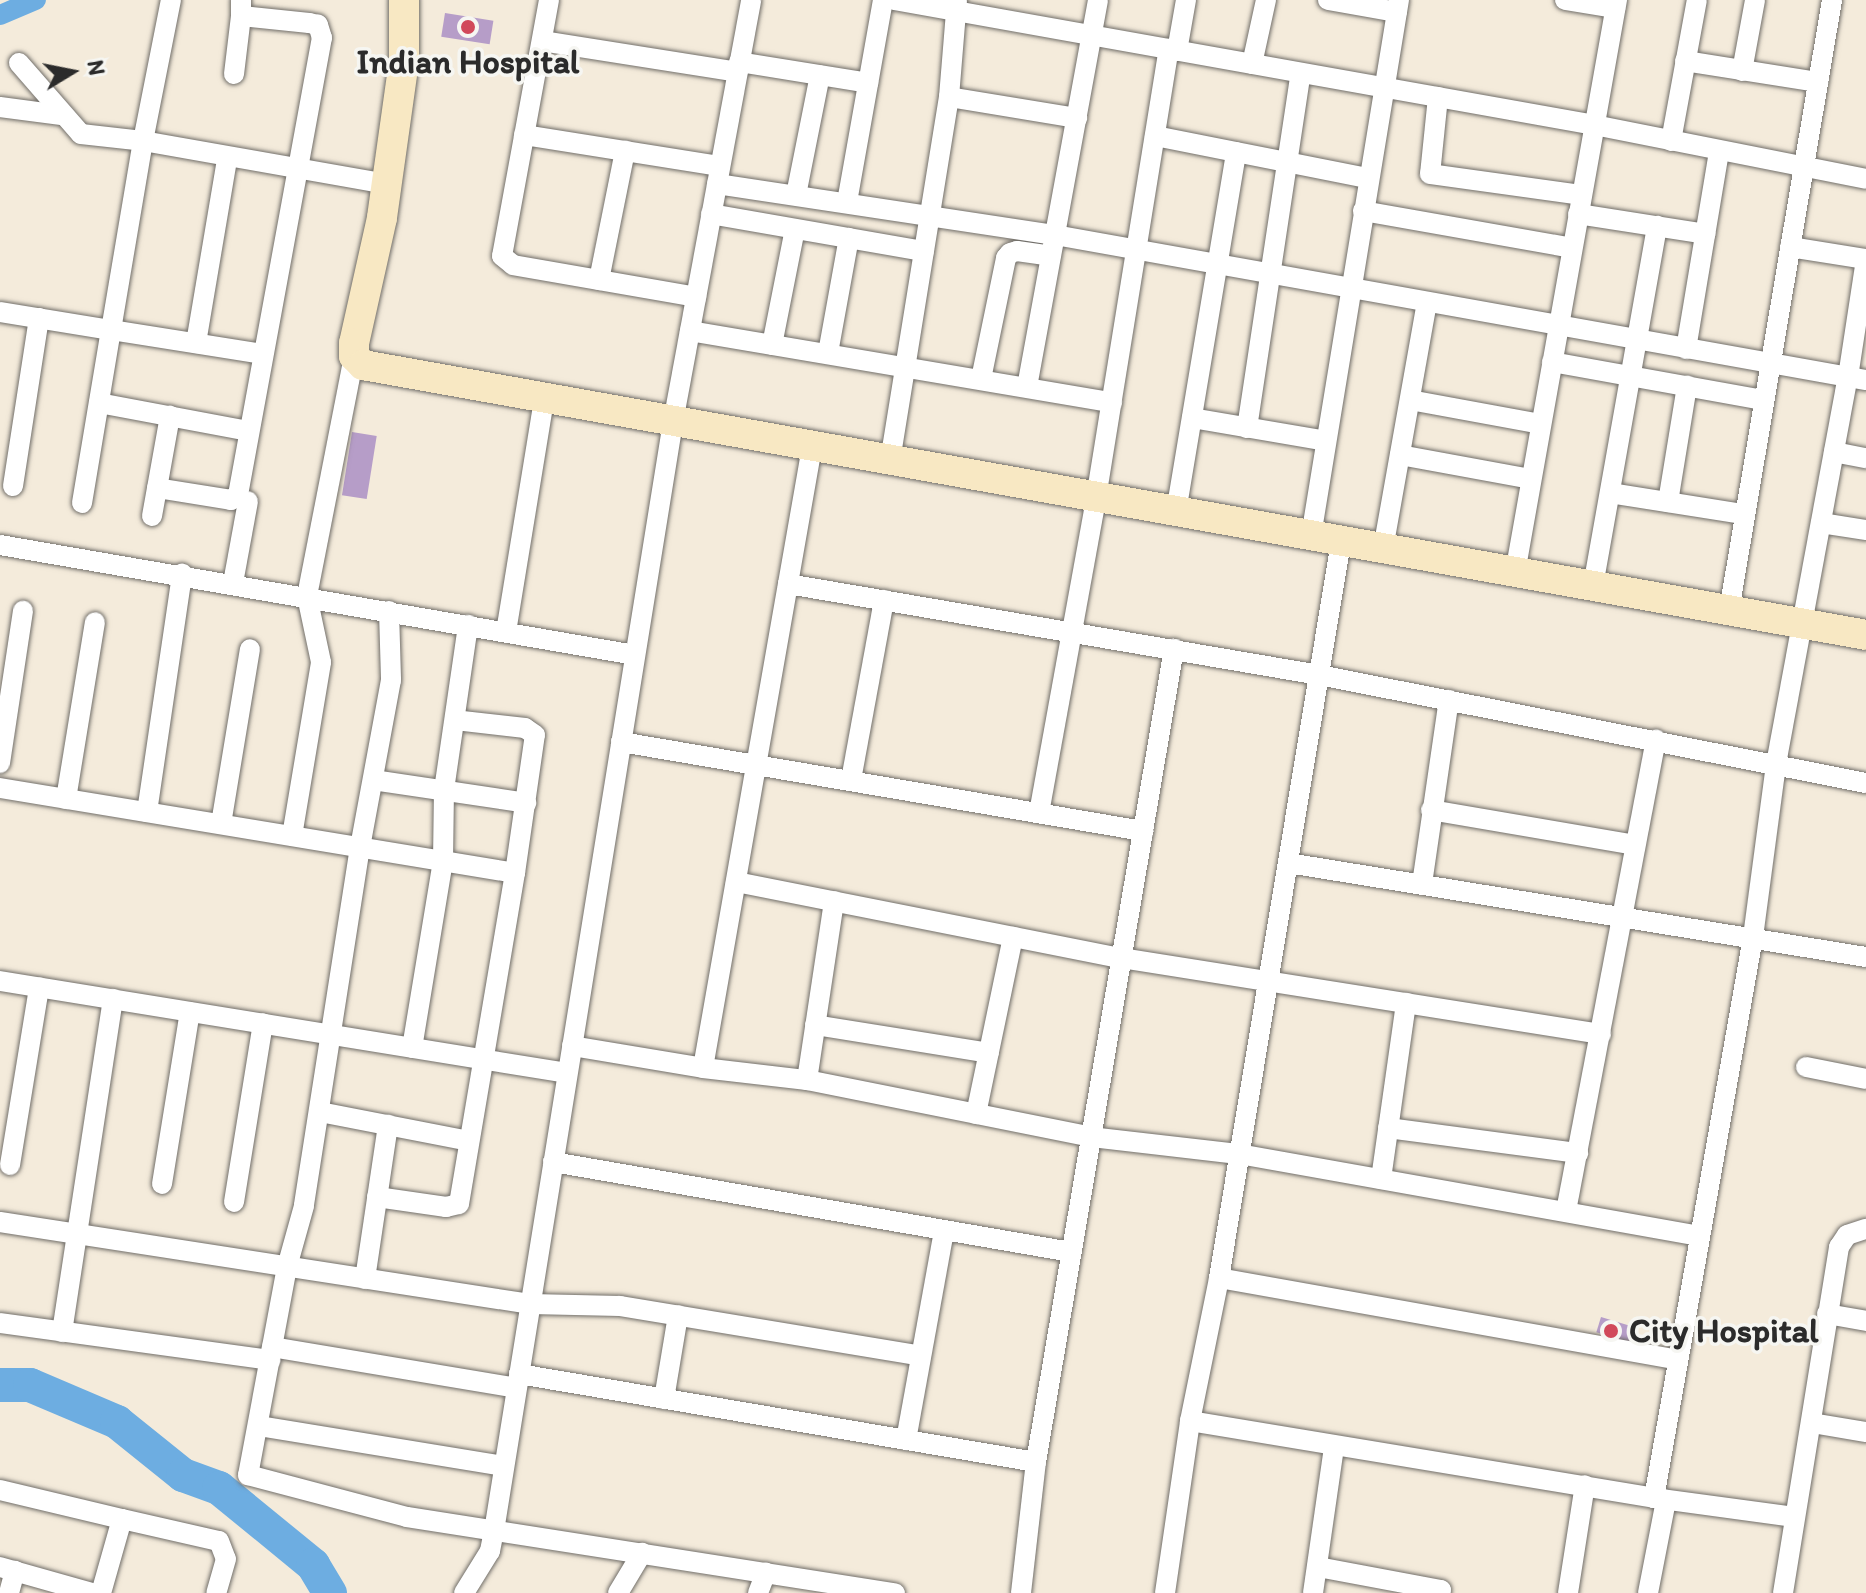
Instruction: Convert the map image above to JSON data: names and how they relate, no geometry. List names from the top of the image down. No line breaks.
{"places":["Indian Hospital","City Hospital"],"north":"right"}
